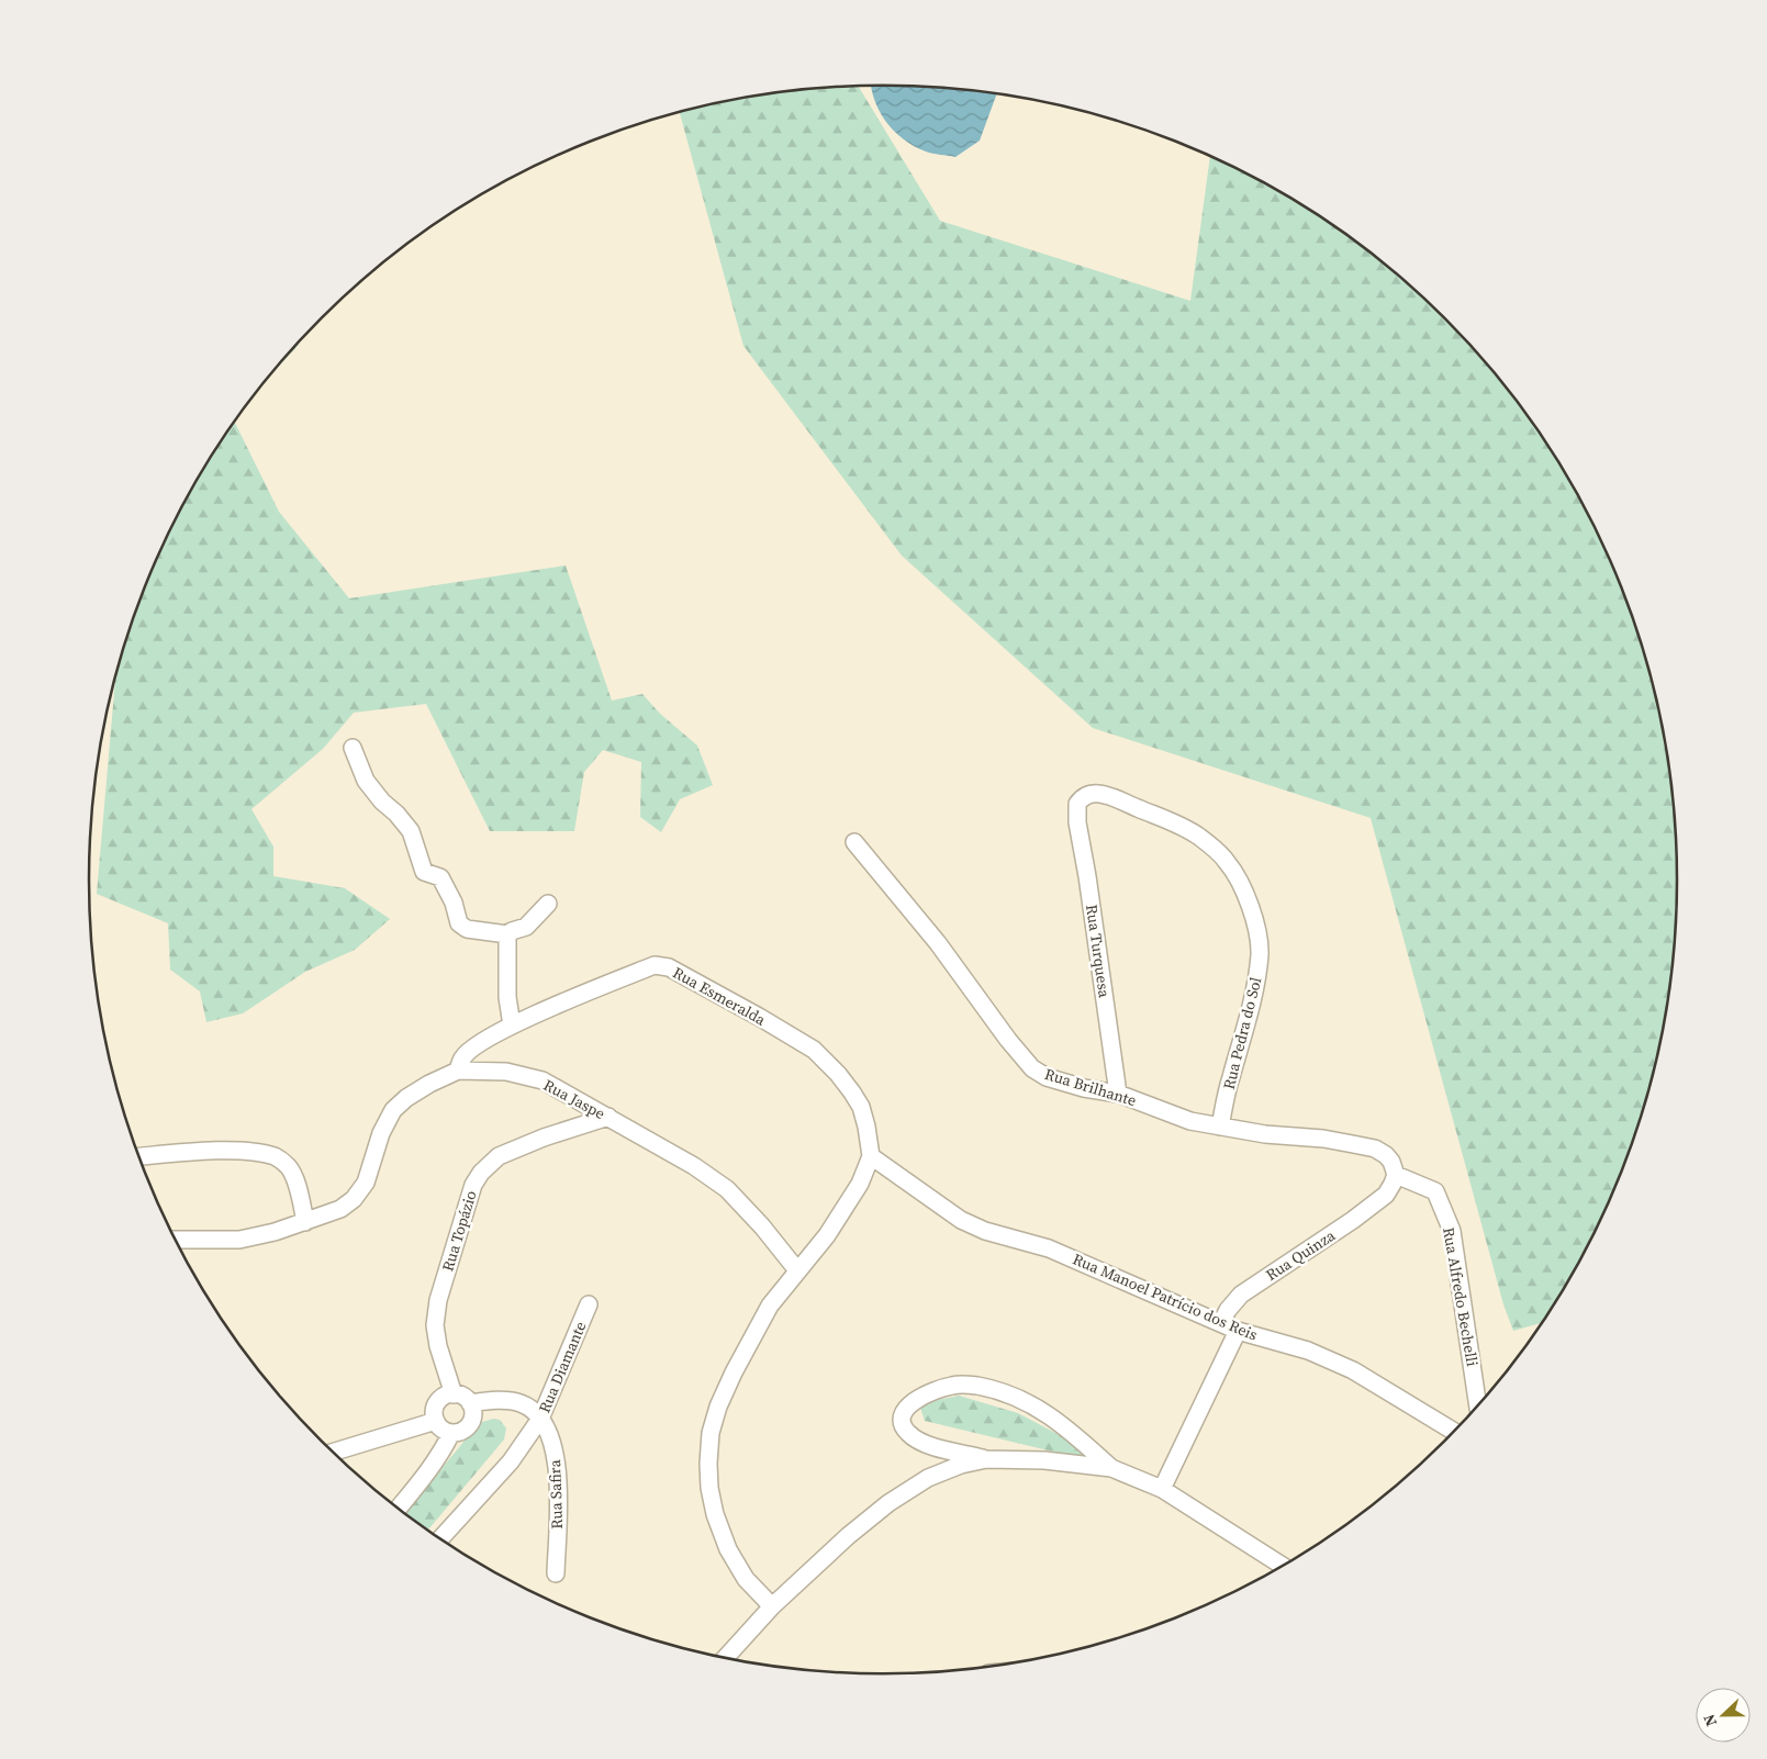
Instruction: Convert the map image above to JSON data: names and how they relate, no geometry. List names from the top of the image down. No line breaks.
{"streets":{"street":["Rua Turquesa","Rua Esmeralda","Rua Pedra do Sol","Rua Brilhante","Rua Jaspe","Rua Topázio","Rua Quinza","Rua Manoel Patrício dos Reis","Rua Alfredo Bechelli","Rua Diamante","Rua Safira"]},"crossings":[["Rua Turquesa","Rua Pedra do Sol"],["Rua Turquesa","Rua Brilhante"],["Rua Esmeralda","Rua Jaspe"],["Rua Esmeralda","Rua Manoel Patrício dos Reis"],["Rua Pedra do Sol","Rua Brilhante"],["Rua Brilhante","Rua Quinza"],["Rua Brilhante","Rua Alfredo Bechelli"],["Rua Jaspe","Rua Topázio"],["Rua Topázio","Rua Diamante"],["Rua Quinza","Rua Manoel Patrício dos Reis"],["Rua Quinza","Rua Alfredo Bechelli"],["Rua Diamante","Rua Safira"]],"north":"left"}
